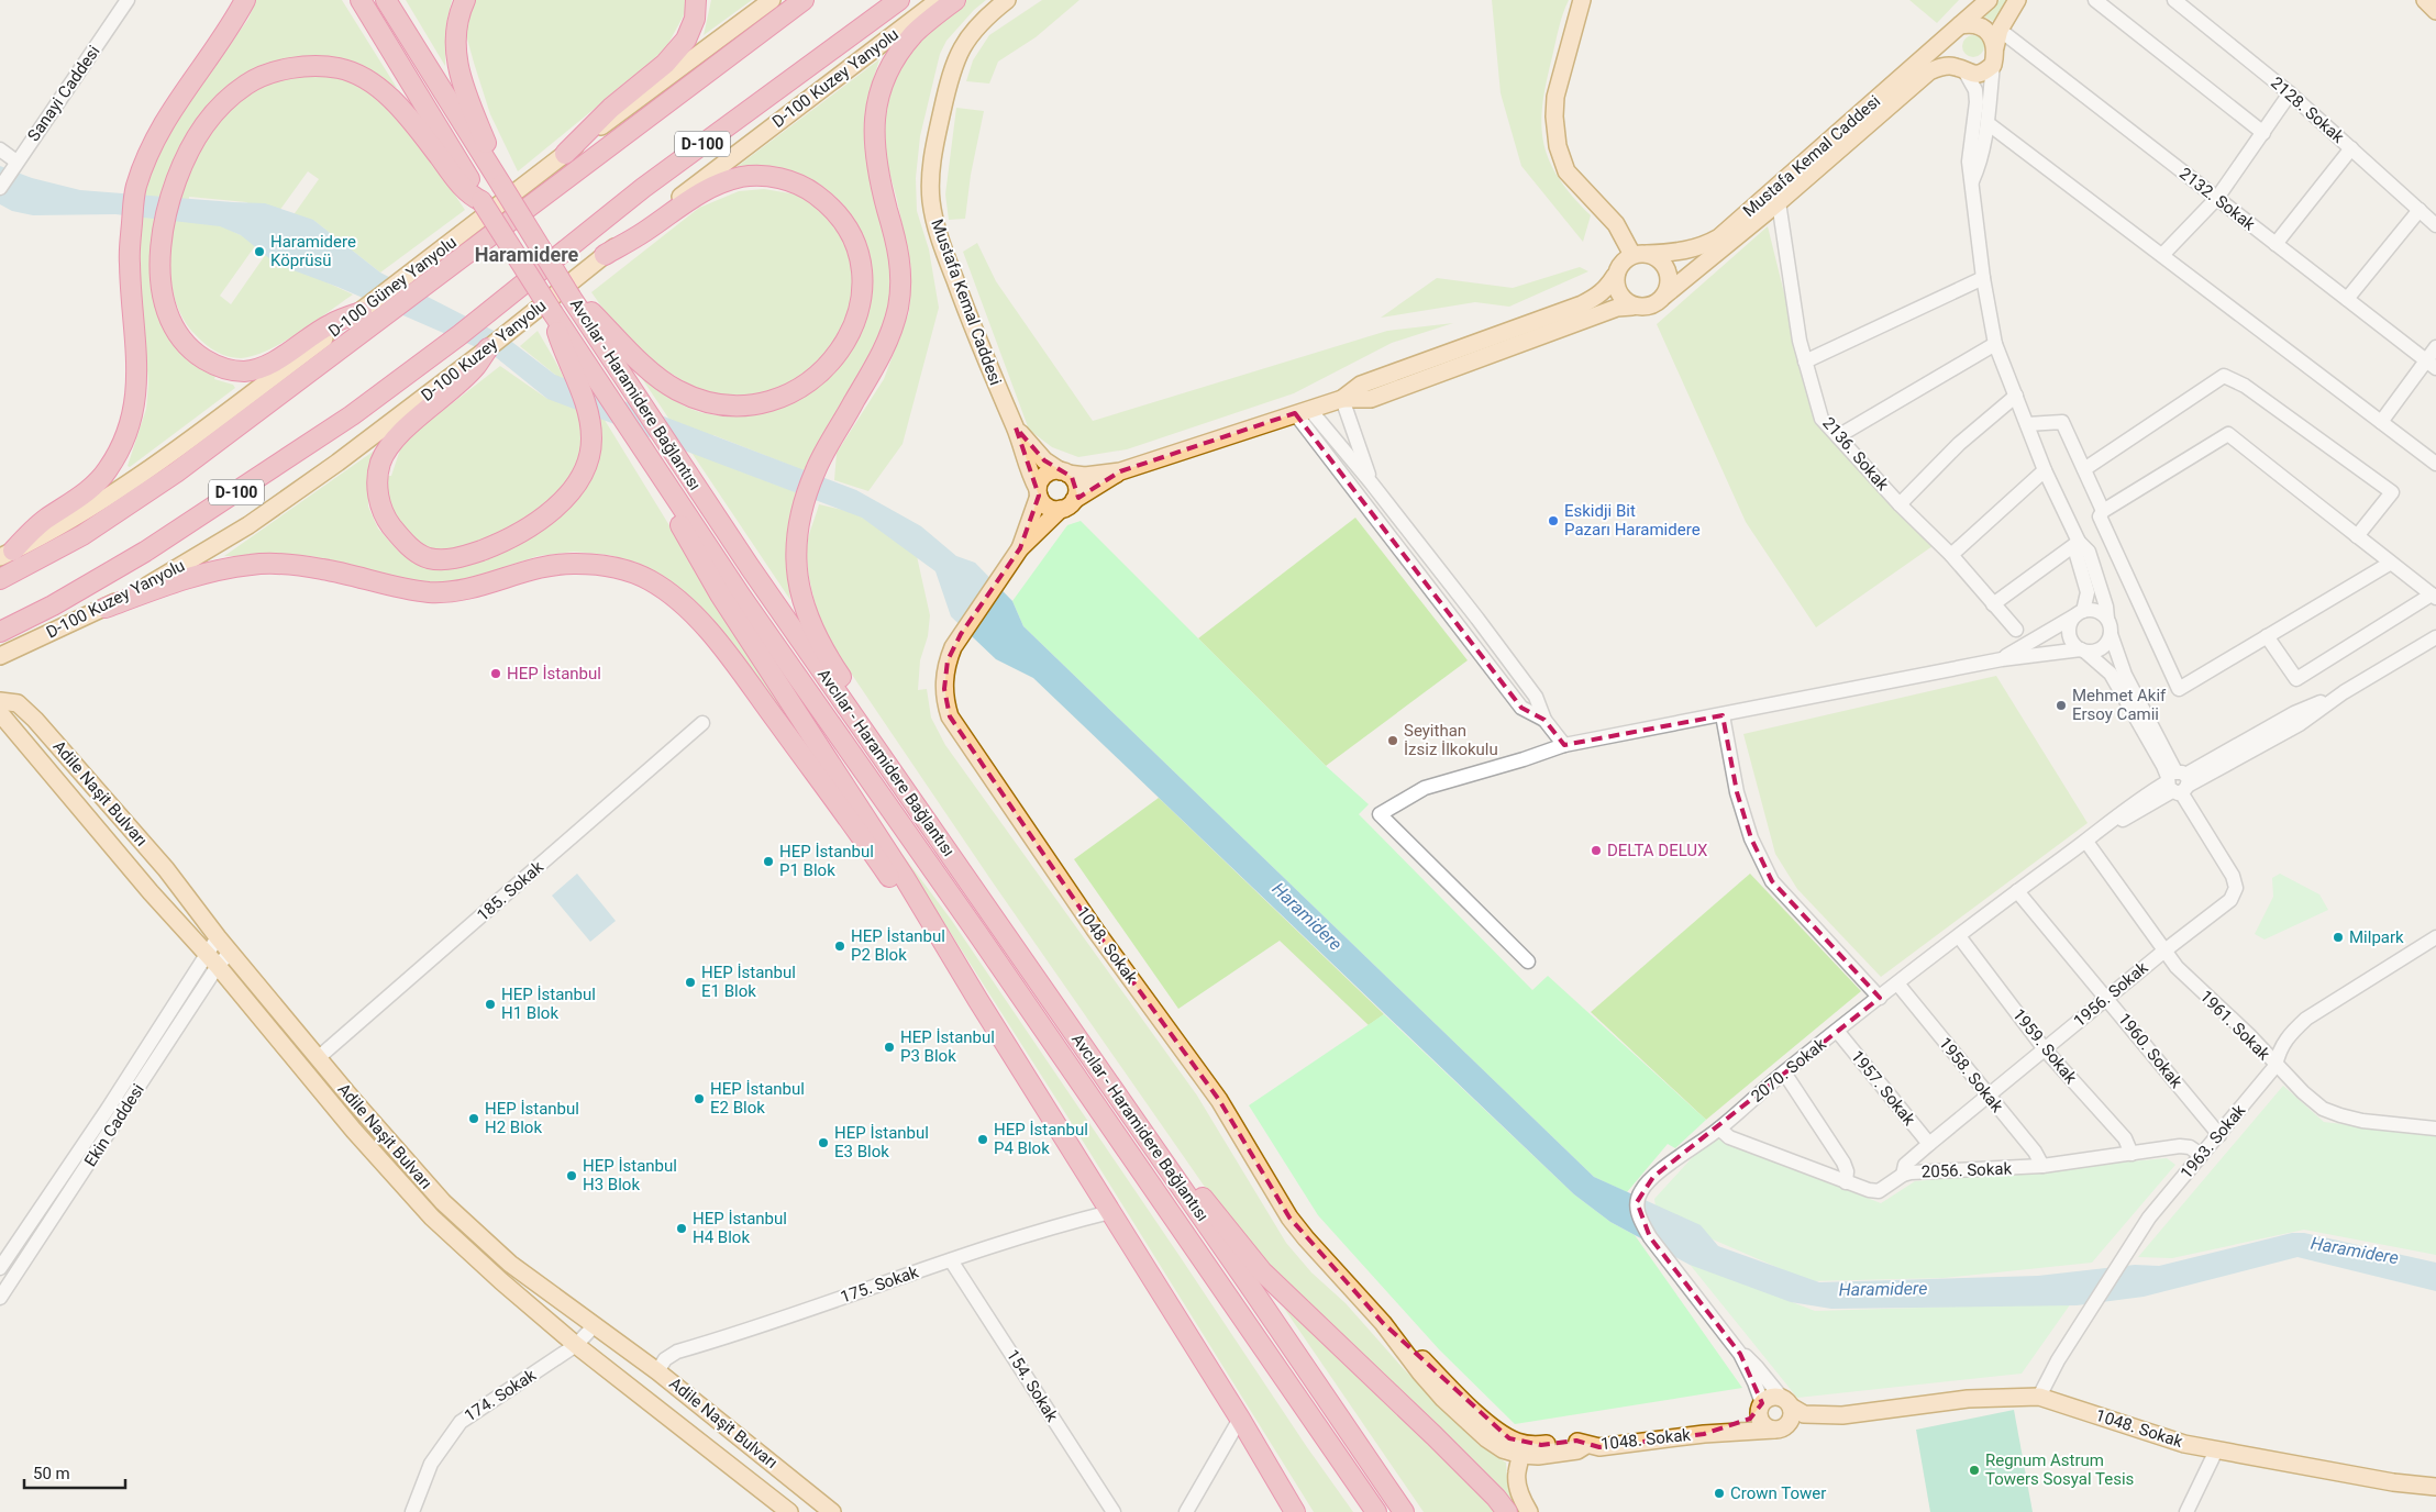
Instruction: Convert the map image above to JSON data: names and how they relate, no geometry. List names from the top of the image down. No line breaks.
{"streets":{"highway":["D-100","Avcılar - Haramidere Bağlantısı"],"main road":["D-100 Kuzey Yanyolu","Mustafa Kemal Caddesi","D-100 Güney Yanyolu","Adile Naşit Bulvarı","1048. Sokak"],"street":["Sanayi Caddesi","2128. Sokak","2132. Sokak","2136. Sokak","185. Sokak","1956. Sokak","1961. Sokak","1959. Sokak","1960. Sokak","2070. Sokak","1958. Sokak","1957. Sokak","Ekin Caddesi","1963. Sokak","2056. Sokak","175. Sokak","154. Sokak","174. Sokak"]},"crossings":[["Mustafa Kemal Caddesi","2136. Sokak"],["Mustafa Kemal Caddesi","1048. Sokak"],["Adile Naşit Bulvarı","185. Sokak"],["Adile Naşit Bulvarı","Ekin Caddesi"],["Adile Naşit Bulvarı","175. Sokak"],["Adile Naşit Bulvarı","174. Sokak"],["1048. Sokak","1963. Sokak"],["1956. Sokak","1961. Sokak"],["1956. Sokak","1959. Sokak"],["1956. Sokak","1960. Sokak"],["1956. Sokak","2070. Sokak"],["1956. Sokak","1958. Sokak"],["1956. Sokak","1957. Sokak"],["1956. Sokak","2056. Sokak"],["1961. Sokak","2070. Sokak"],["1961. Sokak","1963. Sokak"],["1959. Sokak","2070. Sokak"],["1959. Sokak","2056. Sokak"],["1960. Sokak","2070. Sokak"],["1960. Sokak","1963. Sokak"],["2070. Sokak","1958. Sokak"],["2070. Sokak","1957. Sokak"],["2070. Sokak","2056. Sokak"],["1958. Sokak","2056. Sokak"],["1963. Sokak","2056. Sokak"],["175. Sokak","154. Sokak"]],"districts":["Haramidere"],"water":["Haramidere"],"places":["Haramidere Köprüsü","Eskidji Bit Pazarı Haramidere","HEP İstanbul","Mehmet Akif Ersoy Camii","Seyithan İzsiz İlkokulu","DELTA DELUX","HEP İstanbul P1 Blok","Milpark","HEP İstanbul P2 Blok","HEP İstanbul E1 Blok","HEP İstanbul H1 Blok","HEP İstanbul P3 Blok","HEP İstanbul E2 Blok","HEP İstanbul H2 Blok","HEP İstanbul P4 Blok","HEP İstanbul E3 Blok","HEP İstanbul H3 Blok","HEP İstanbul H4 Blok","Regnum Astrum Towers Sosyal Tesis","Crown Tower"],"scale_bar":"50 m"}
